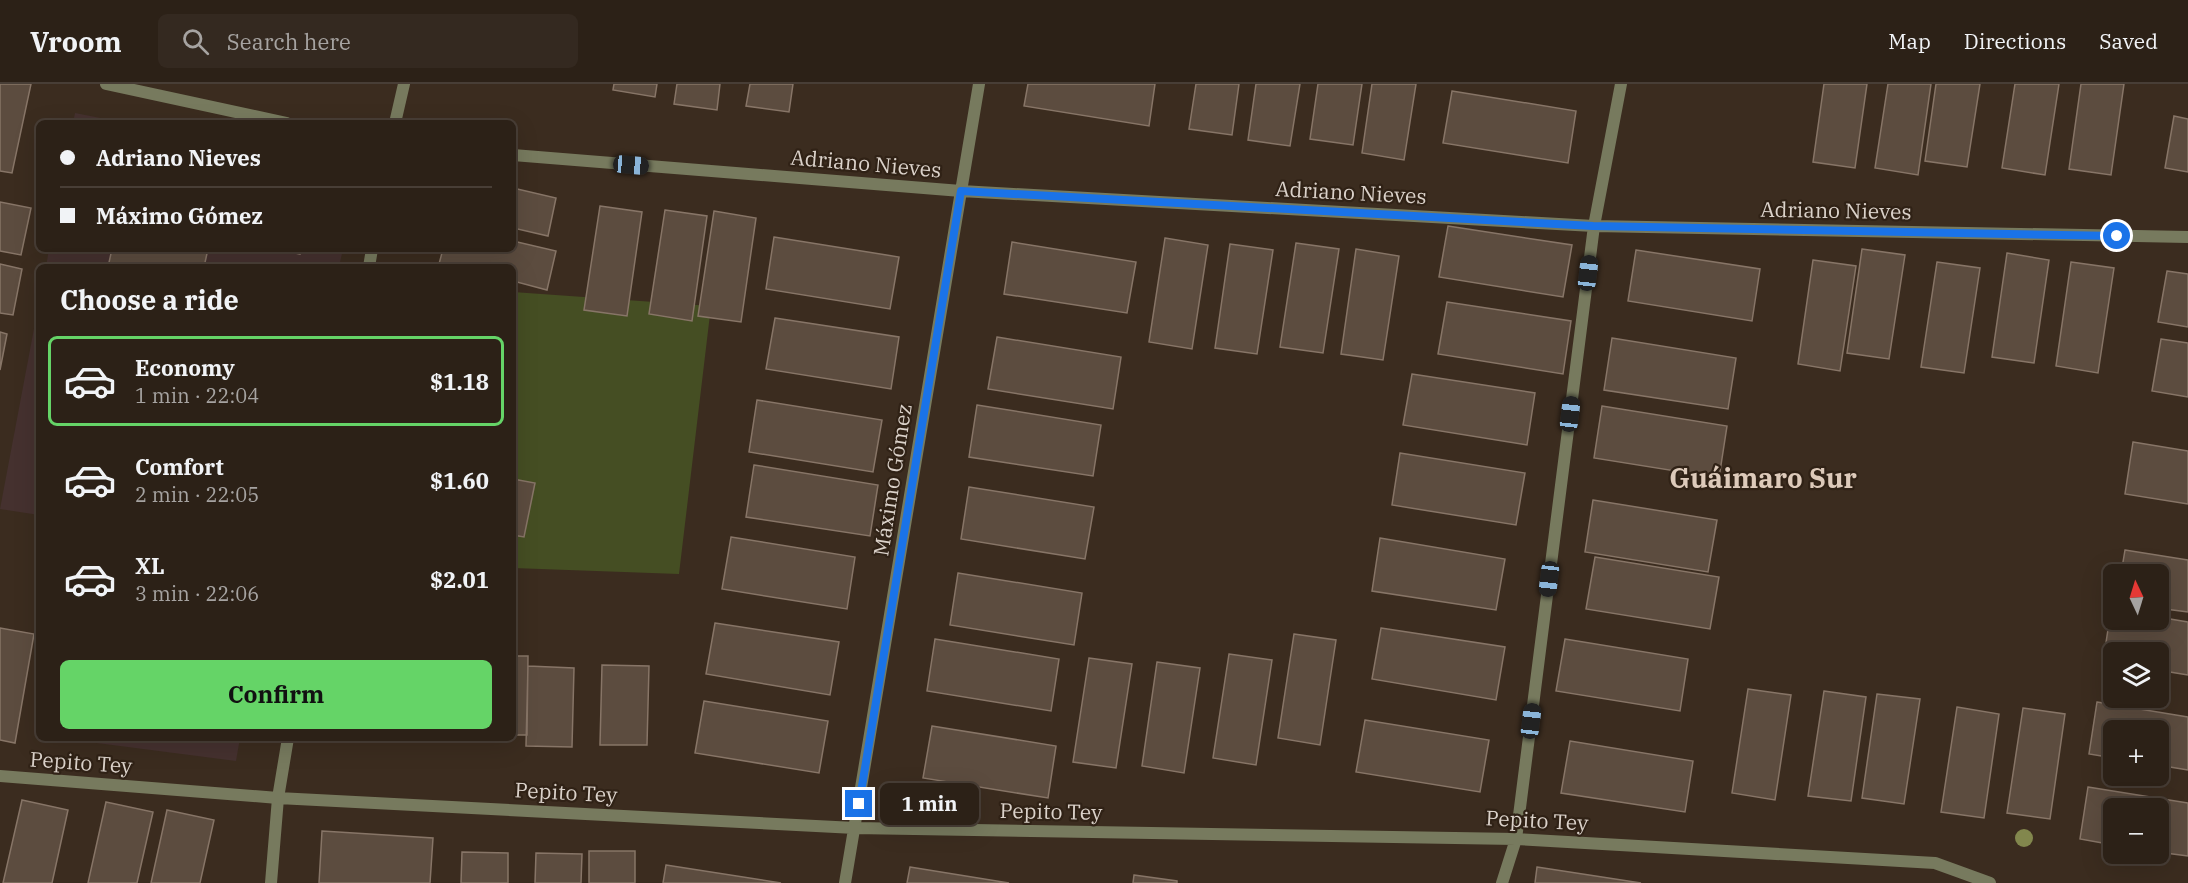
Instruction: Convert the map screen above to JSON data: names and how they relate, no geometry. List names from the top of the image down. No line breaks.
{"streets":{"street":["Adriano Nieves","Máximo Gómez","Pepito Tey"]},"crossings":[["Adriano Nieves","Máximo Gómez"],["Máximo Gómez","Pepito Tey"]],"districts":["Guáimaro Sur"],"north":"top","page":{"header":"Vroom","search":"Search here","nav":["Map","Directions","Saved"],"banner":["Adriano Nieves","Máximo Gómez"],"heading":"Choose a ride","list":[{"name":"Economy","note":"1 min · 22:04","value":"$1.18"},{"name":"Comfort","note":"2 min · 22:05","value":"$1.60"},{"name":"XL","note":"3 min · 22:06","value":"$2.01"}],"map_buttons":["+","−"],"buttons":"Confirm","bubble":"1 min"}}
